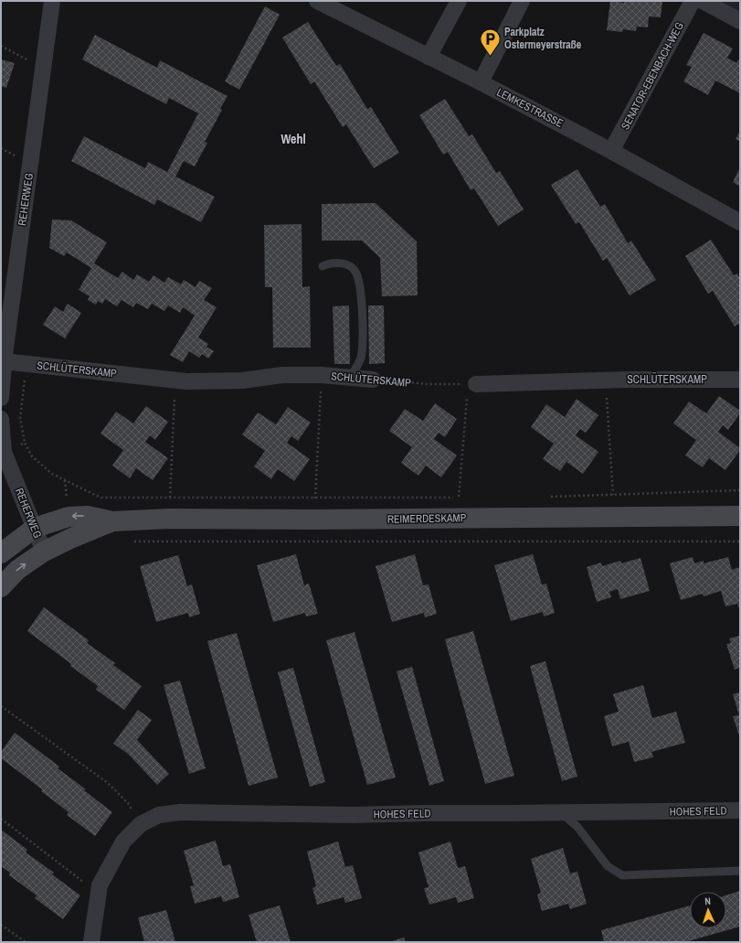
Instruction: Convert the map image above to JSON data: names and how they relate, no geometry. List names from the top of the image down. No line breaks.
{"streets":{"main road":["REHERWEG","REIMERDESKAMP"],"street":["SENATOR-EBENBACH-WEG","LEMKESTRASSE","SCHLÜTERSKAMP","HOHES FELD"]},"crossings":[["SENATOR-EBENBACH-WEG","LEMKESTRASSE"],["REHERWEG","SCHLÜTERSKAMP"],["REHERWEG","REIMERDESKAMP"]],"districts":["Wehl"],"places":{"parking":["Parkplatz Ostermeyerstraße"]},"north":"top"}
